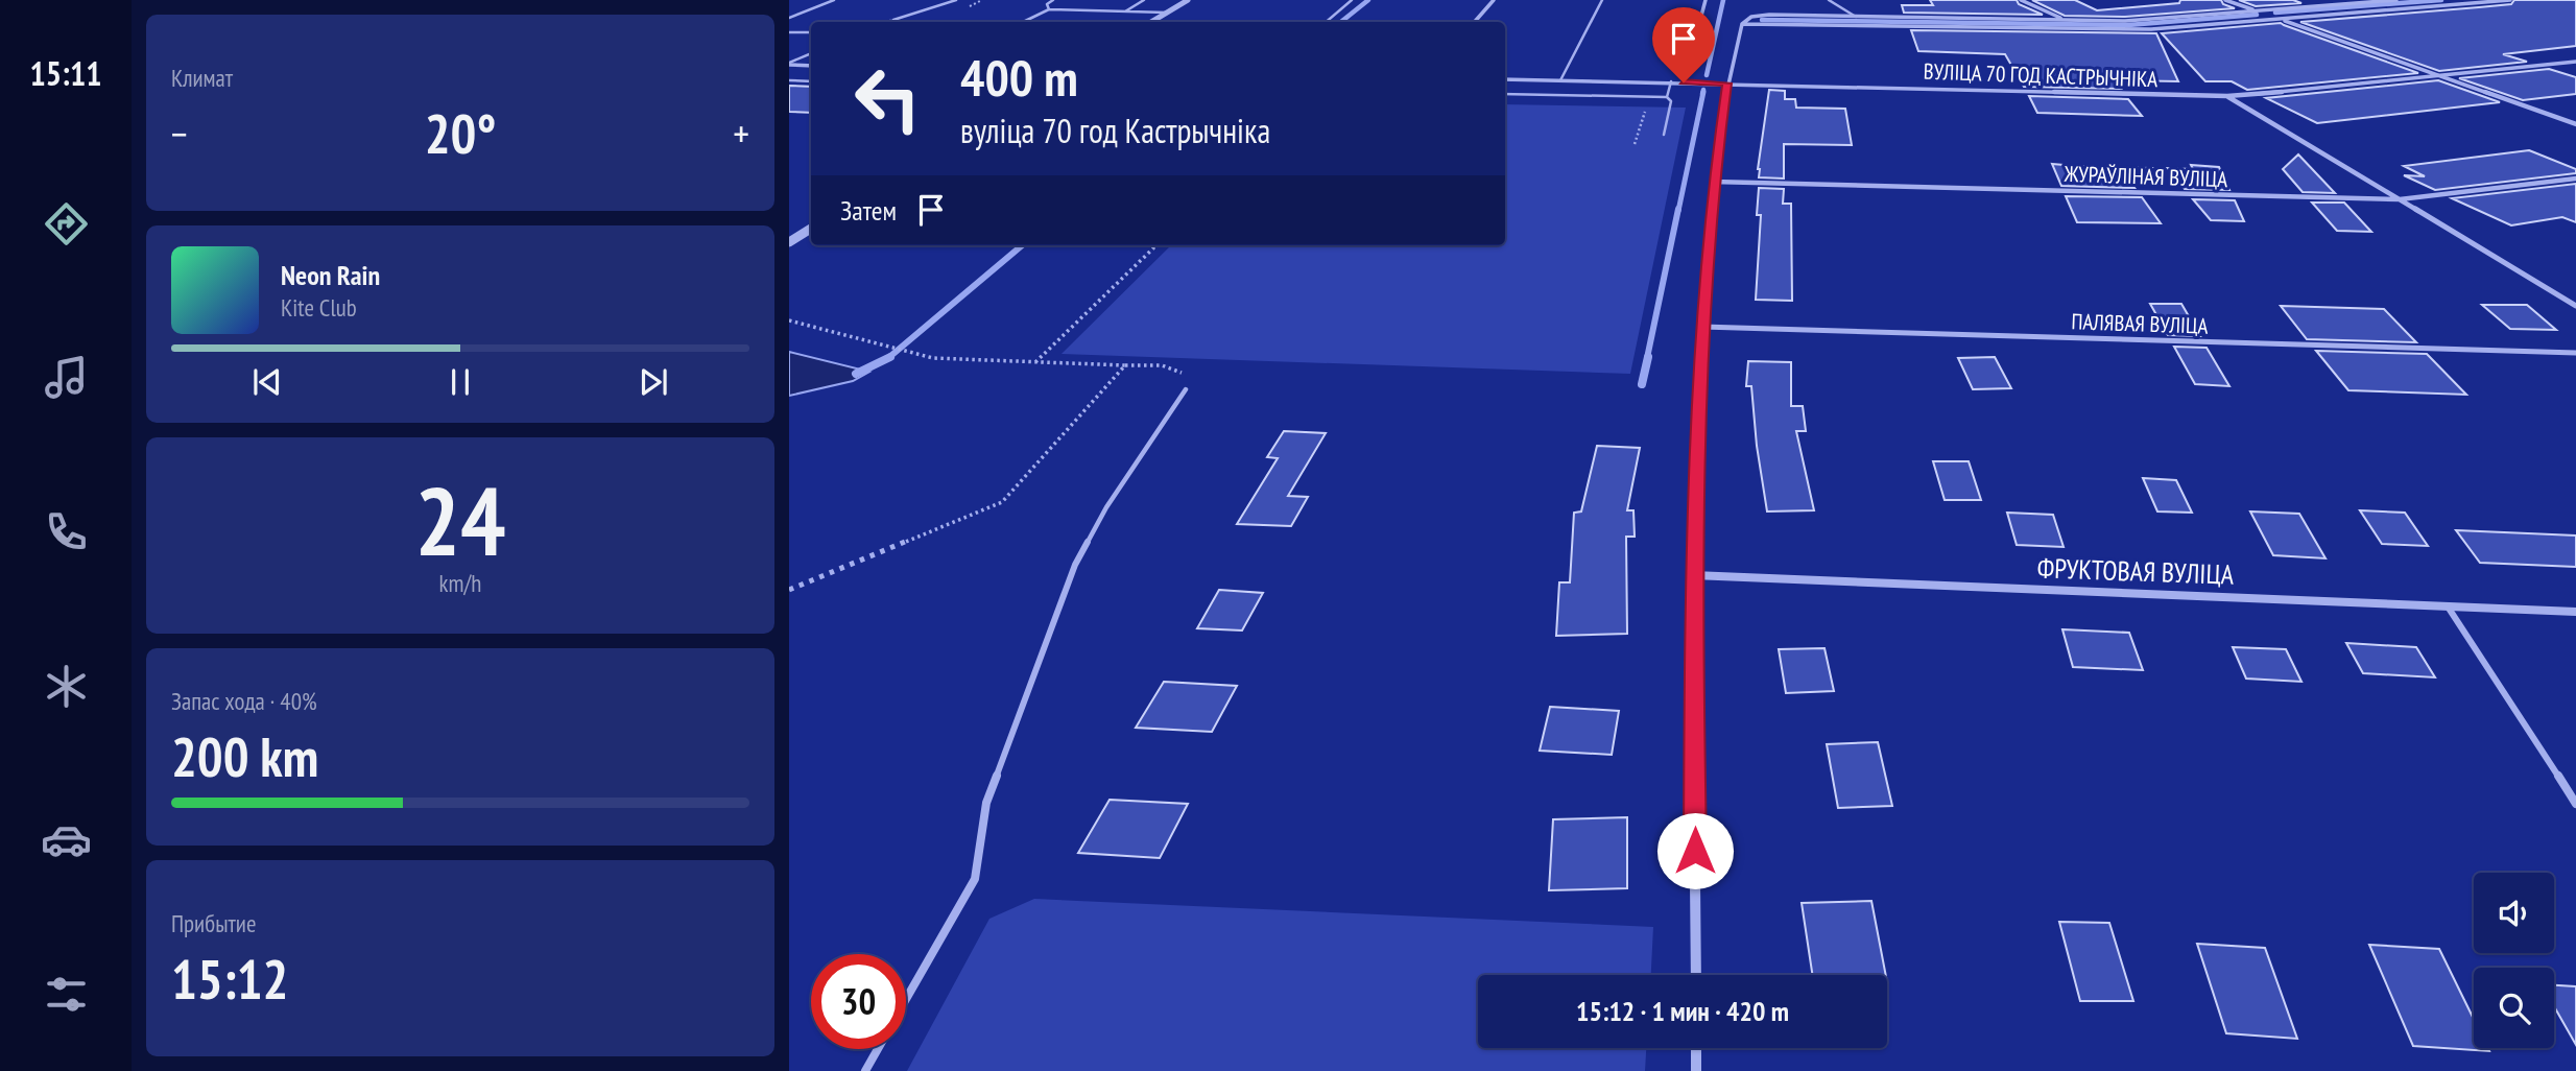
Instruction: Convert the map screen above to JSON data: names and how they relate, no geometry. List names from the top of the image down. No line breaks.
{"streets":{"street":["ВУЛІЦА 70 ГОД КАСТРЫЧНІКА","ЖУРАЎЛІНАЯ ВУЛІЦА","ПАЛЯВАЯ ВУЛІЦА","ФРУКТОВАЯ ВУЛІЦА"]},"page":{"tabs":"15:11","tile":["Климат",["24","km/h"],["Запас хода · 40%","200 km"],["Прибытие","15:12"]],"turn":["400 m","вуліца 70 год Кастрычніка"],"heat":["−","20°","+"],"then":"Затем","song":["Neon Rain","Kite Club"],"limit":"30","trip":"15:12 · 1 мин · 420 m"}}
